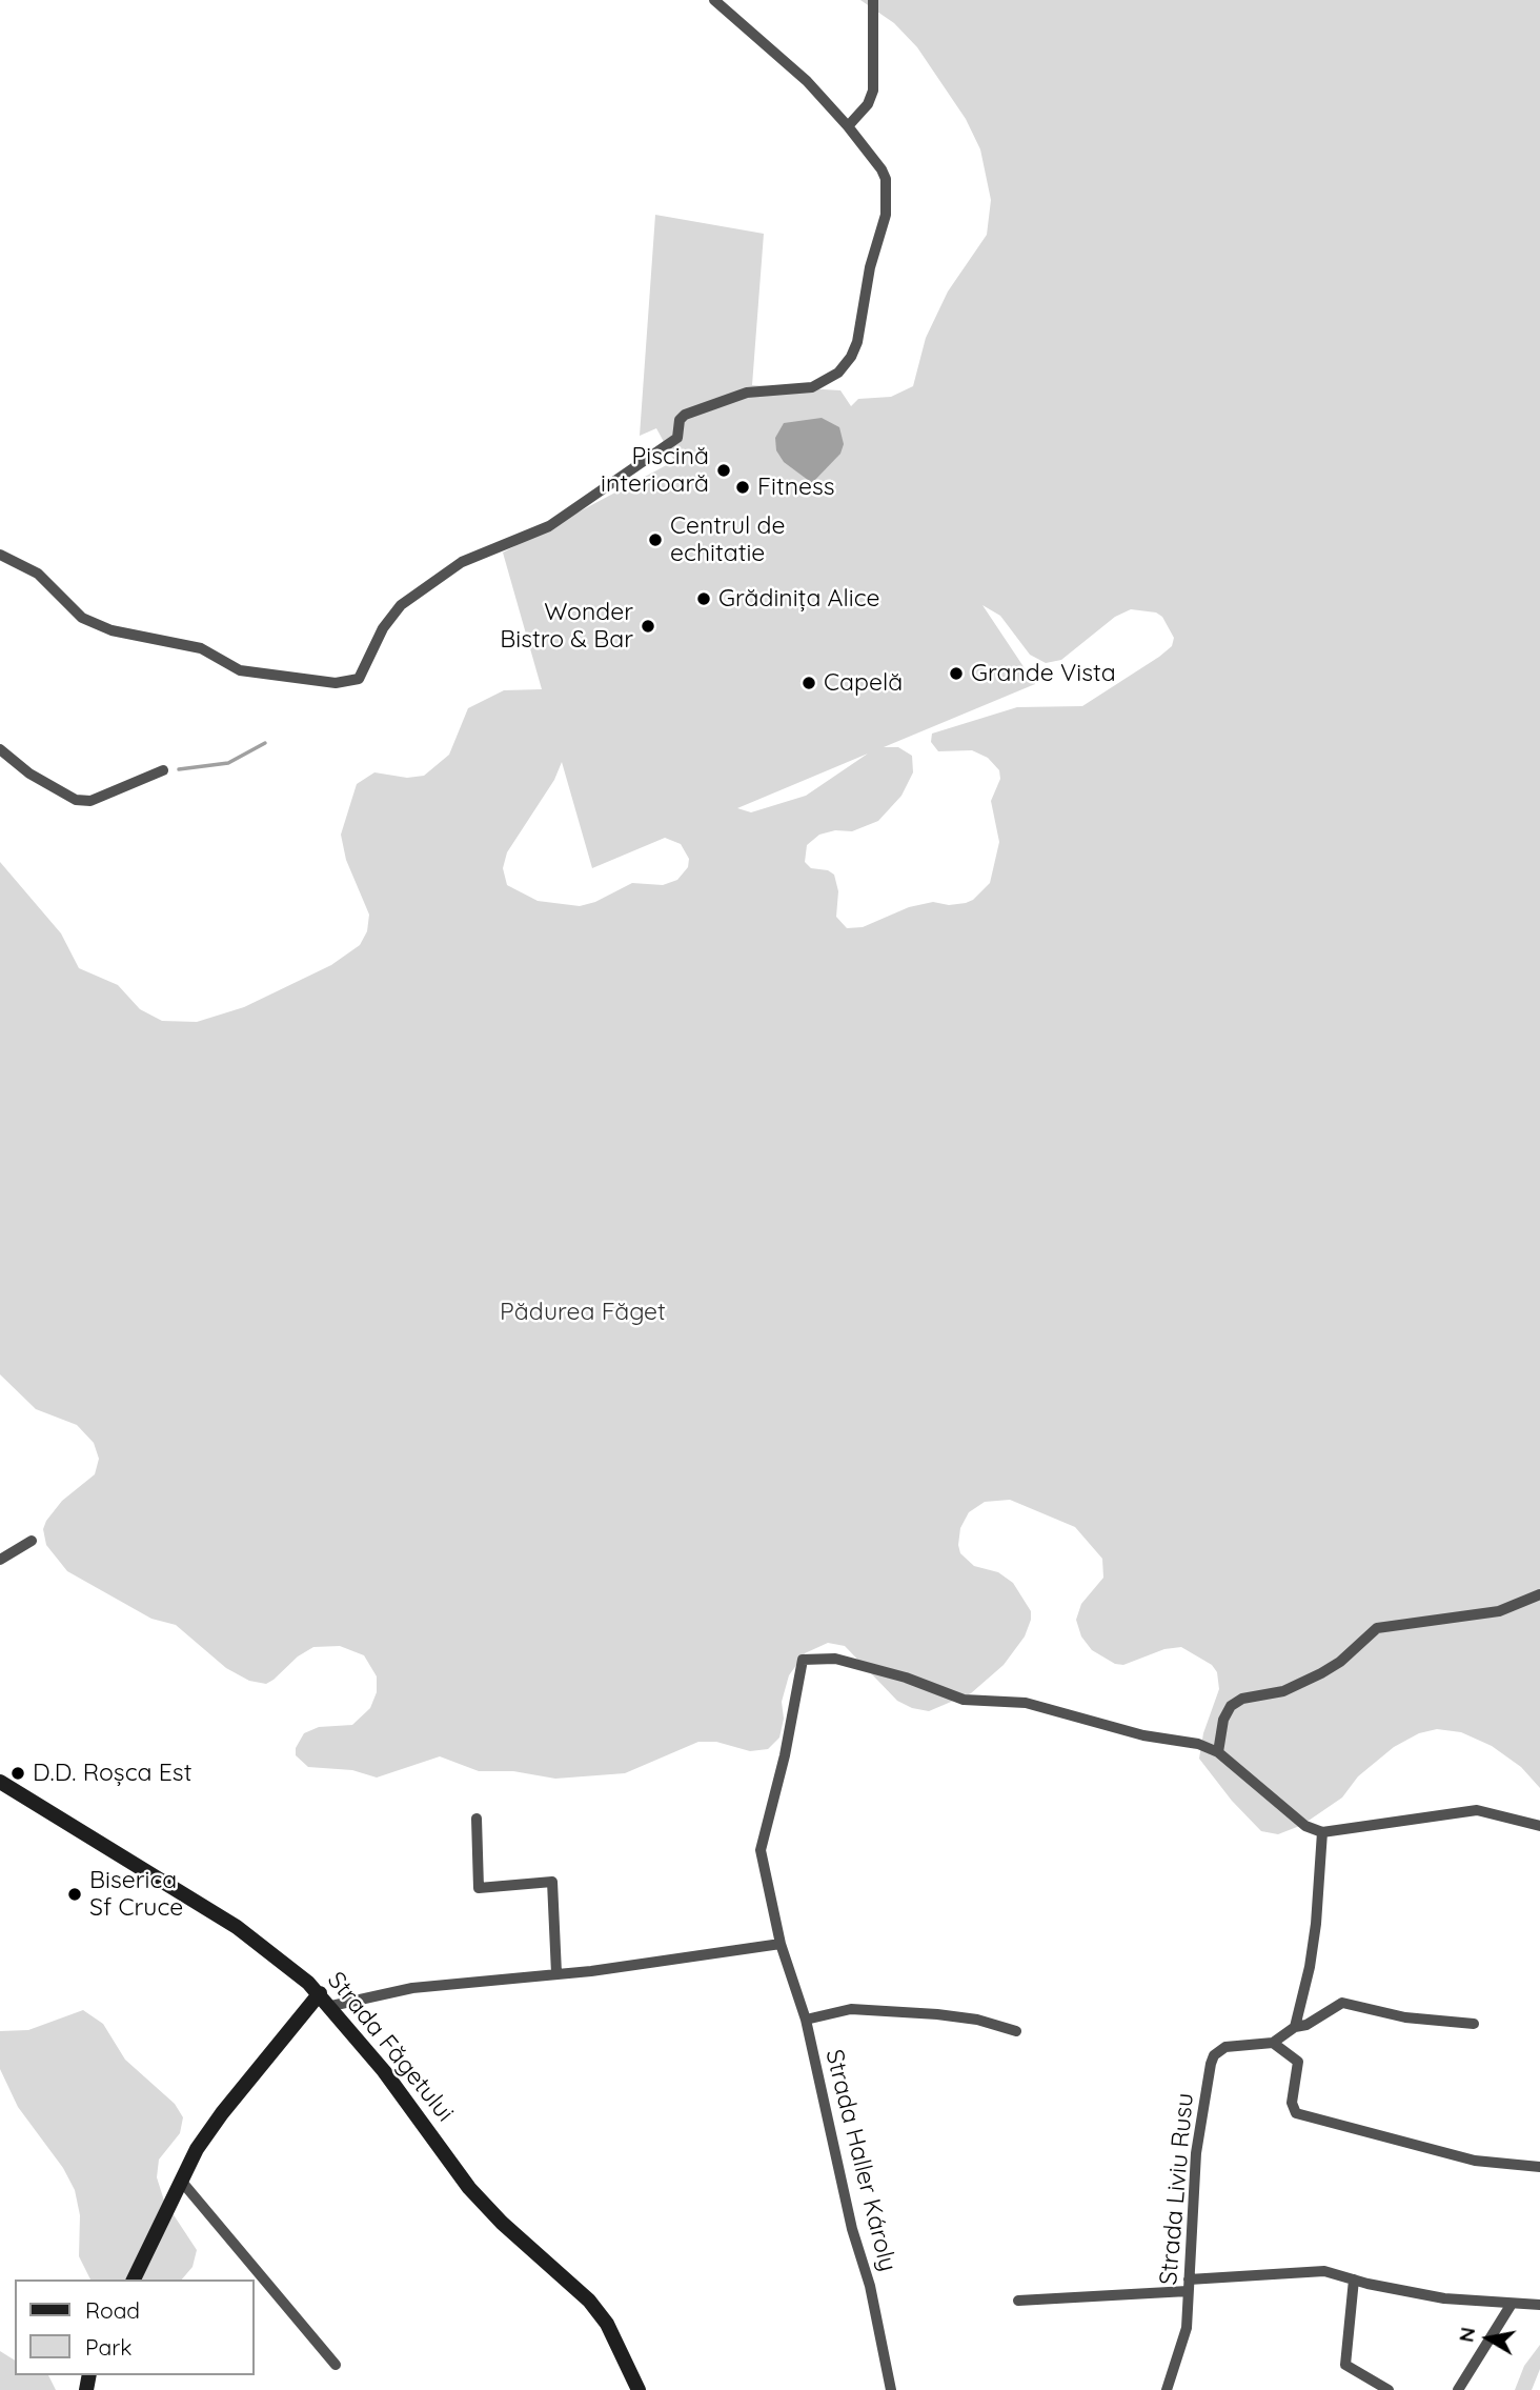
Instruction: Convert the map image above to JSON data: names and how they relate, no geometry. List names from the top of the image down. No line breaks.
{"streets":{"main road":["Strada Făgetului"],"street":["Strada Haller Károly","Strada Liviu Rusu"]},"parks":["Pădurea Făget"],"places":["Piscină interioară","Fitness","Centrul de echitatie","Grădinița Alice","Wonder Bistro & Bar","Grande Vista","Capelă","D.D. Roșca Est","Biserica Sf Cruce"],"legend":["Road","Park"],"north":"left"}
